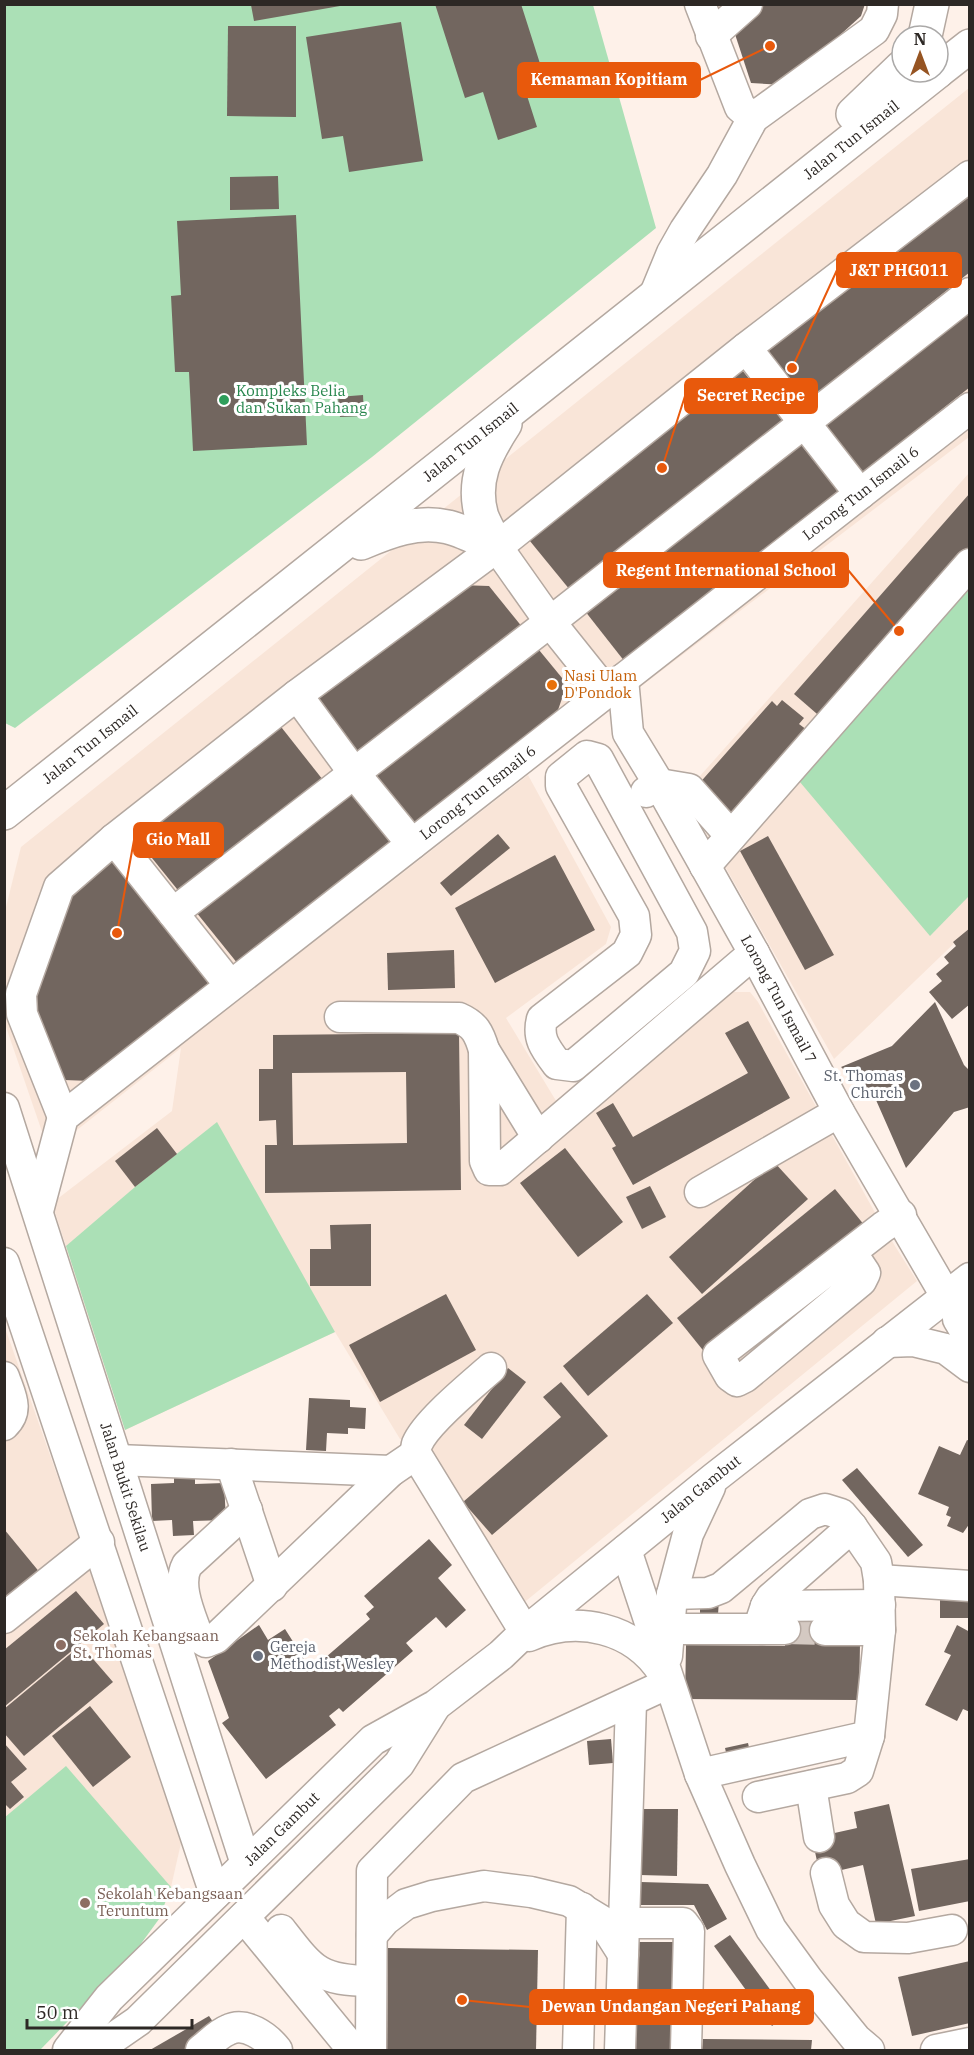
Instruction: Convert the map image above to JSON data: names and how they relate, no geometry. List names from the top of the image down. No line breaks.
{"streets":{"main road":["Jalan Tun Ismail"],"street":["Lorong Tun Ismail 6","Lorong Tun Ismail 7","Jalan Bukit Sekilau","Jalan Gambut"]},"crossings":[["Lorong Tun Ismail 6","Lorong Tun Ismail 7"],["Lorong Tun Ismail 7","Jalan Gambut"],["Jalan Bukit Sekilau","Jalan Gambut"]],"places":["Kemaman Kopitiam","J&T PHG011","Kompleks Belia dan Sukan Pahang","Secret Recipe","Regent International School","Nasi Ulam D'Pondok","Gio Mall","St. Thomas Church","Sekolah Kebangsaan St. Thomas","Gereja Methodist Wesley","Sekolah Kebangsaan Teruntum","Dewan Undangan Negeri Pahang"],"scale_bar":"50 m","north":"top"}
